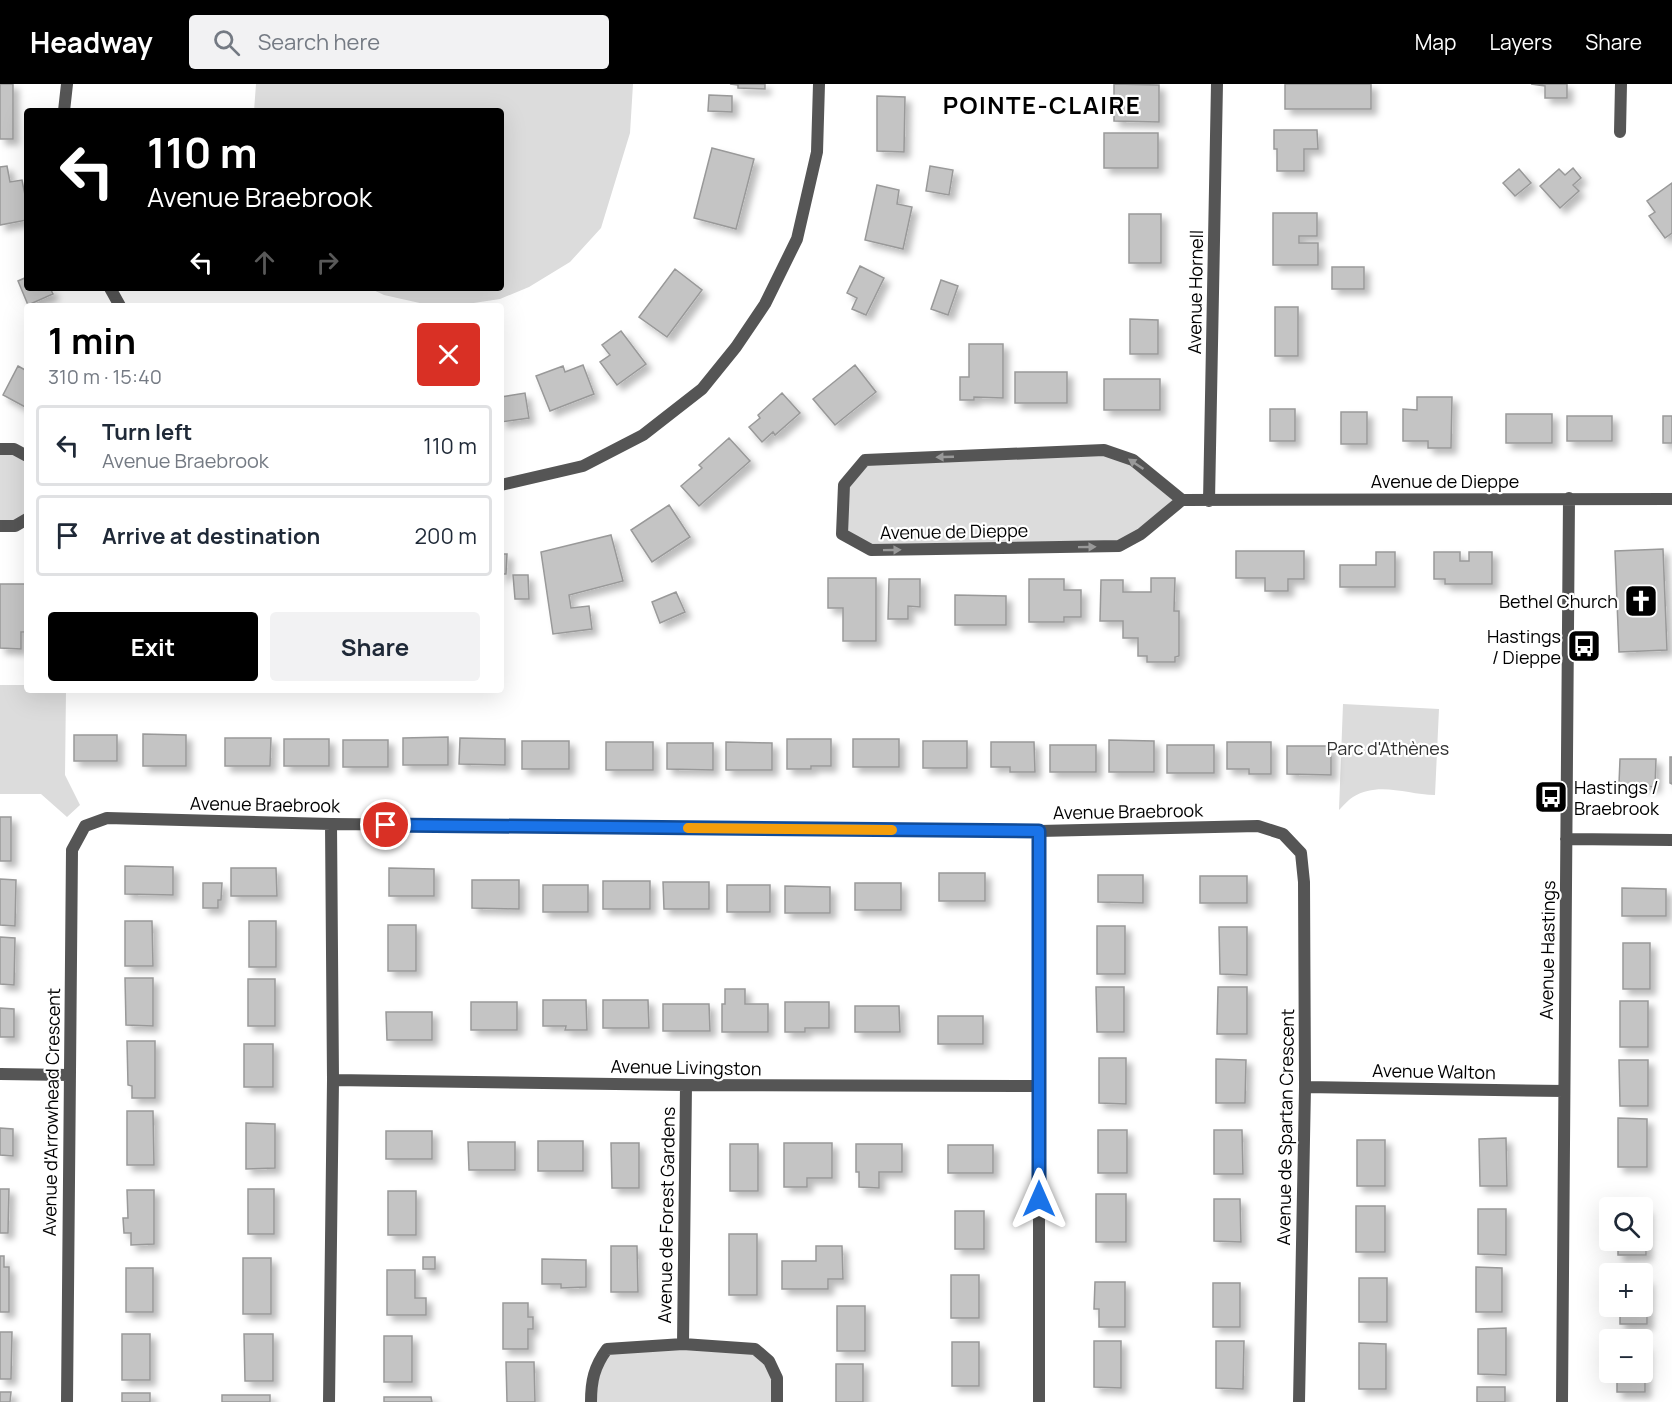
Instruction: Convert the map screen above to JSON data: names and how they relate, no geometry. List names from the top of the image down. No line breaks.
{"streets":{"street":["Avenue Hornell","Avenue de Dieppe","Avenue Braebrook","Avenue Hastings","Avenue Livingston","Avenue Walton","Avenue d'Arrowhead Crescent","Avenue de Spartan Crescent","Avenue de Forest Gardens"]},"crossings":[["Avenue Hornell","Avenue de Dieppe"],["Avenue de Dieppe","Avenue Hastings"],["Avenue Braebrook","Avenue d'Arrowhead Crescent"],["Avenue Braebrook","Avenue de Spartan Crescent"],["Avenue Hastings","Avenue Walton"],["Avenue Livingston","Avenue de Forest Gardens"],["Avenue Walton","Avenue de Spartan Crescent"]],"districts":["POINTE-CLAIRE"],"parks":["Parc d'Athènes"],"places":{"church":["Bethel Church"],"bus stop":["Hastings / Dieppe","Hastings / Braebrook"]},"page":{"header":"Headway","search":"Search here","nav":["Map","Layers","Share"],"turn":["110 m","Avenue Braebrook"],"heading":["1 min","310 m · 15:40"],"list":[{"name":"Turn left","note":"Avenue Braebrook","value":"110 m"},{"name":"Arrive at destination","value":"200 m"}],"buttons":["Exit","Share"],"map_buttons":["+","−"]}}
